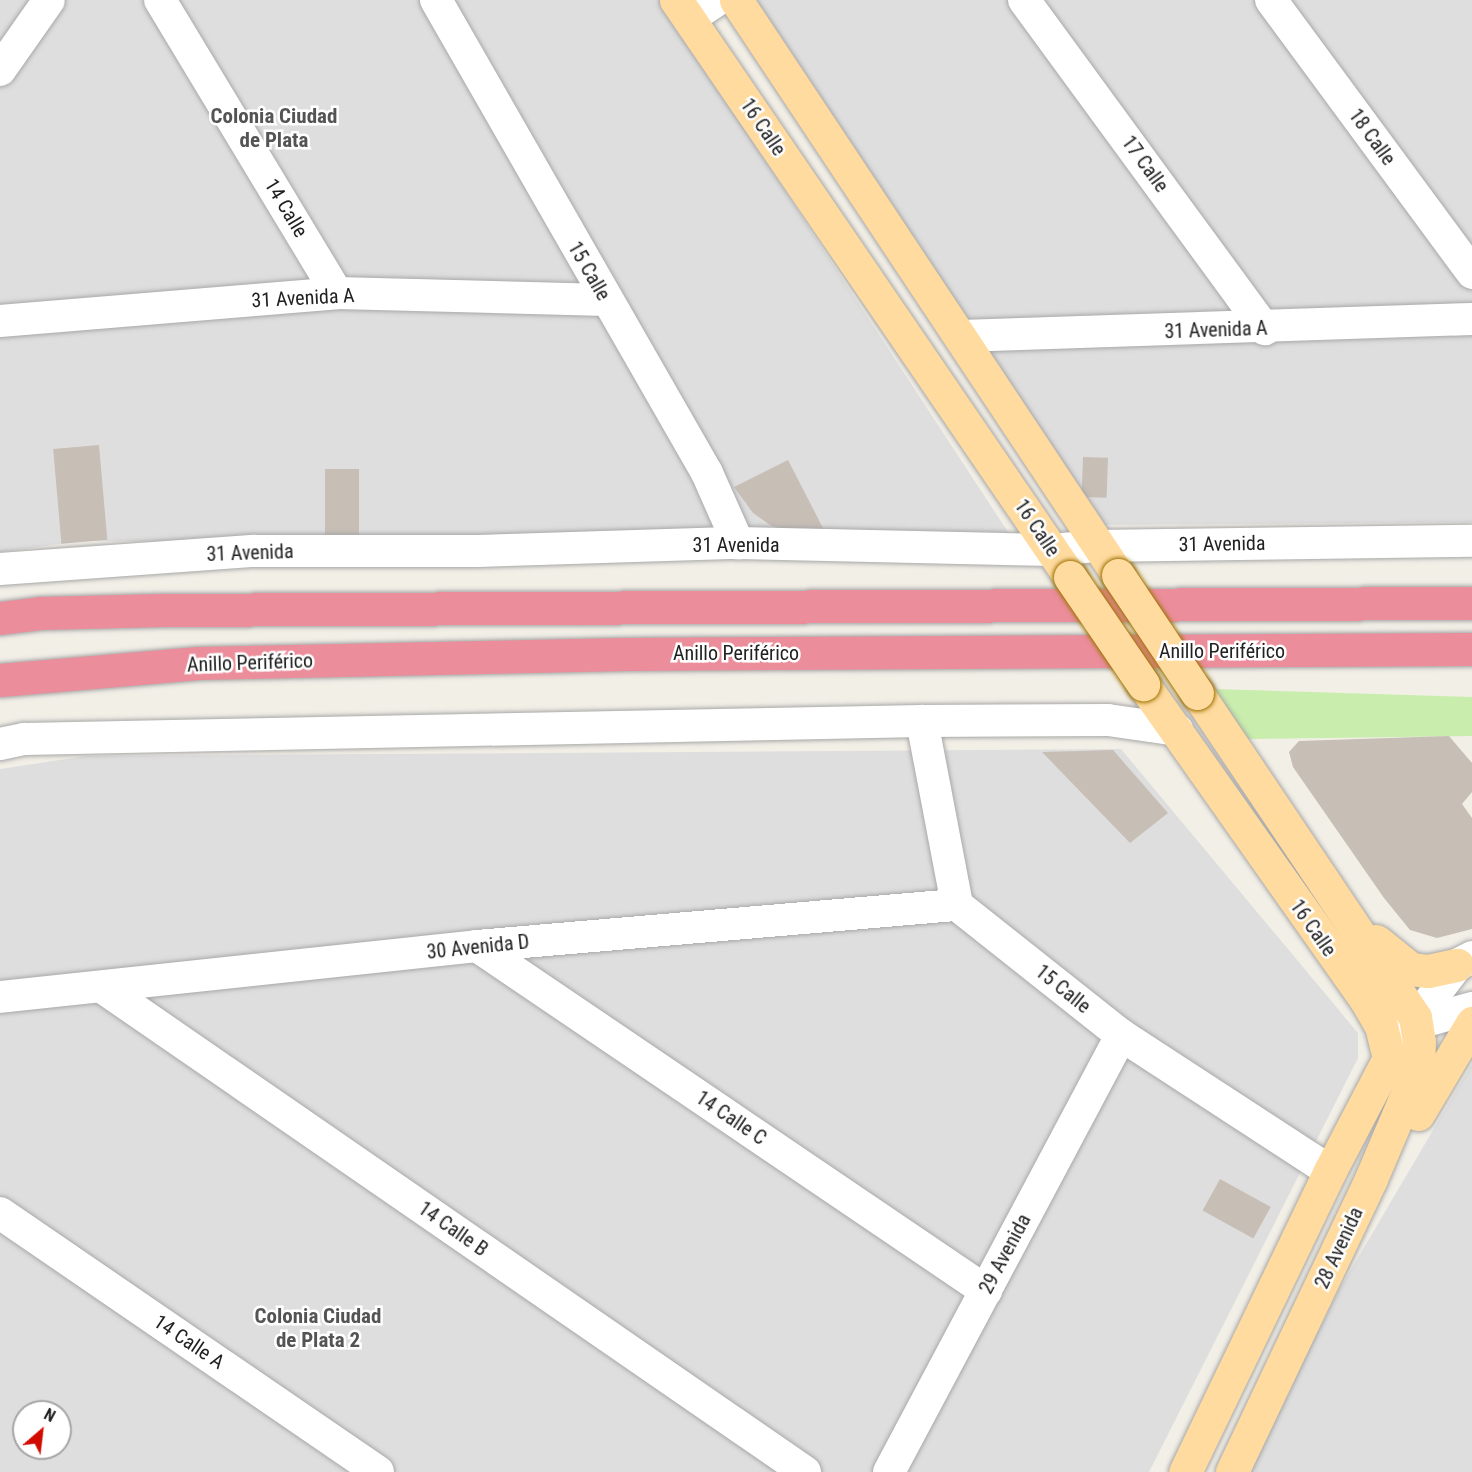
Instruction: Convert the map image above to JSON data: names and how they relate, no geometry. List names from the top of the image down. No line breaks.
{"streets":{"highway":["Anillo Periférico"],"main road":["16 Calle","28 Avenida"],"street":["18 Calle","17 Calle","14 Calle","15 Calle","31 Avenida A","31 Avenida","30 Avenida D","14 Calle C","14 Calle B","29 Avenida","14 Calle A"]},"crossings":[["16 Calle","31 Avenida A"],["16 Calle","31 Avenida"],["16 Calle","28 Avenida"],["17 Calle","31 Avenida A"],["14 Calle","31 Avenida A"],["15 Calle","31 Avenida A"],["15 Calle","31 Avenida"],["15 Calle","30 Avenida D"],["15 Calle","29 Avenida"],["30 Avenida D","14 Calle C"],["30 Avenida D","14 Calle B"],["14 Calle C","29 Avenida"]],"districts":["Colonia Ciudad de Plata","Colonia Ciudad de Plata 2"],"north":"top right"}
